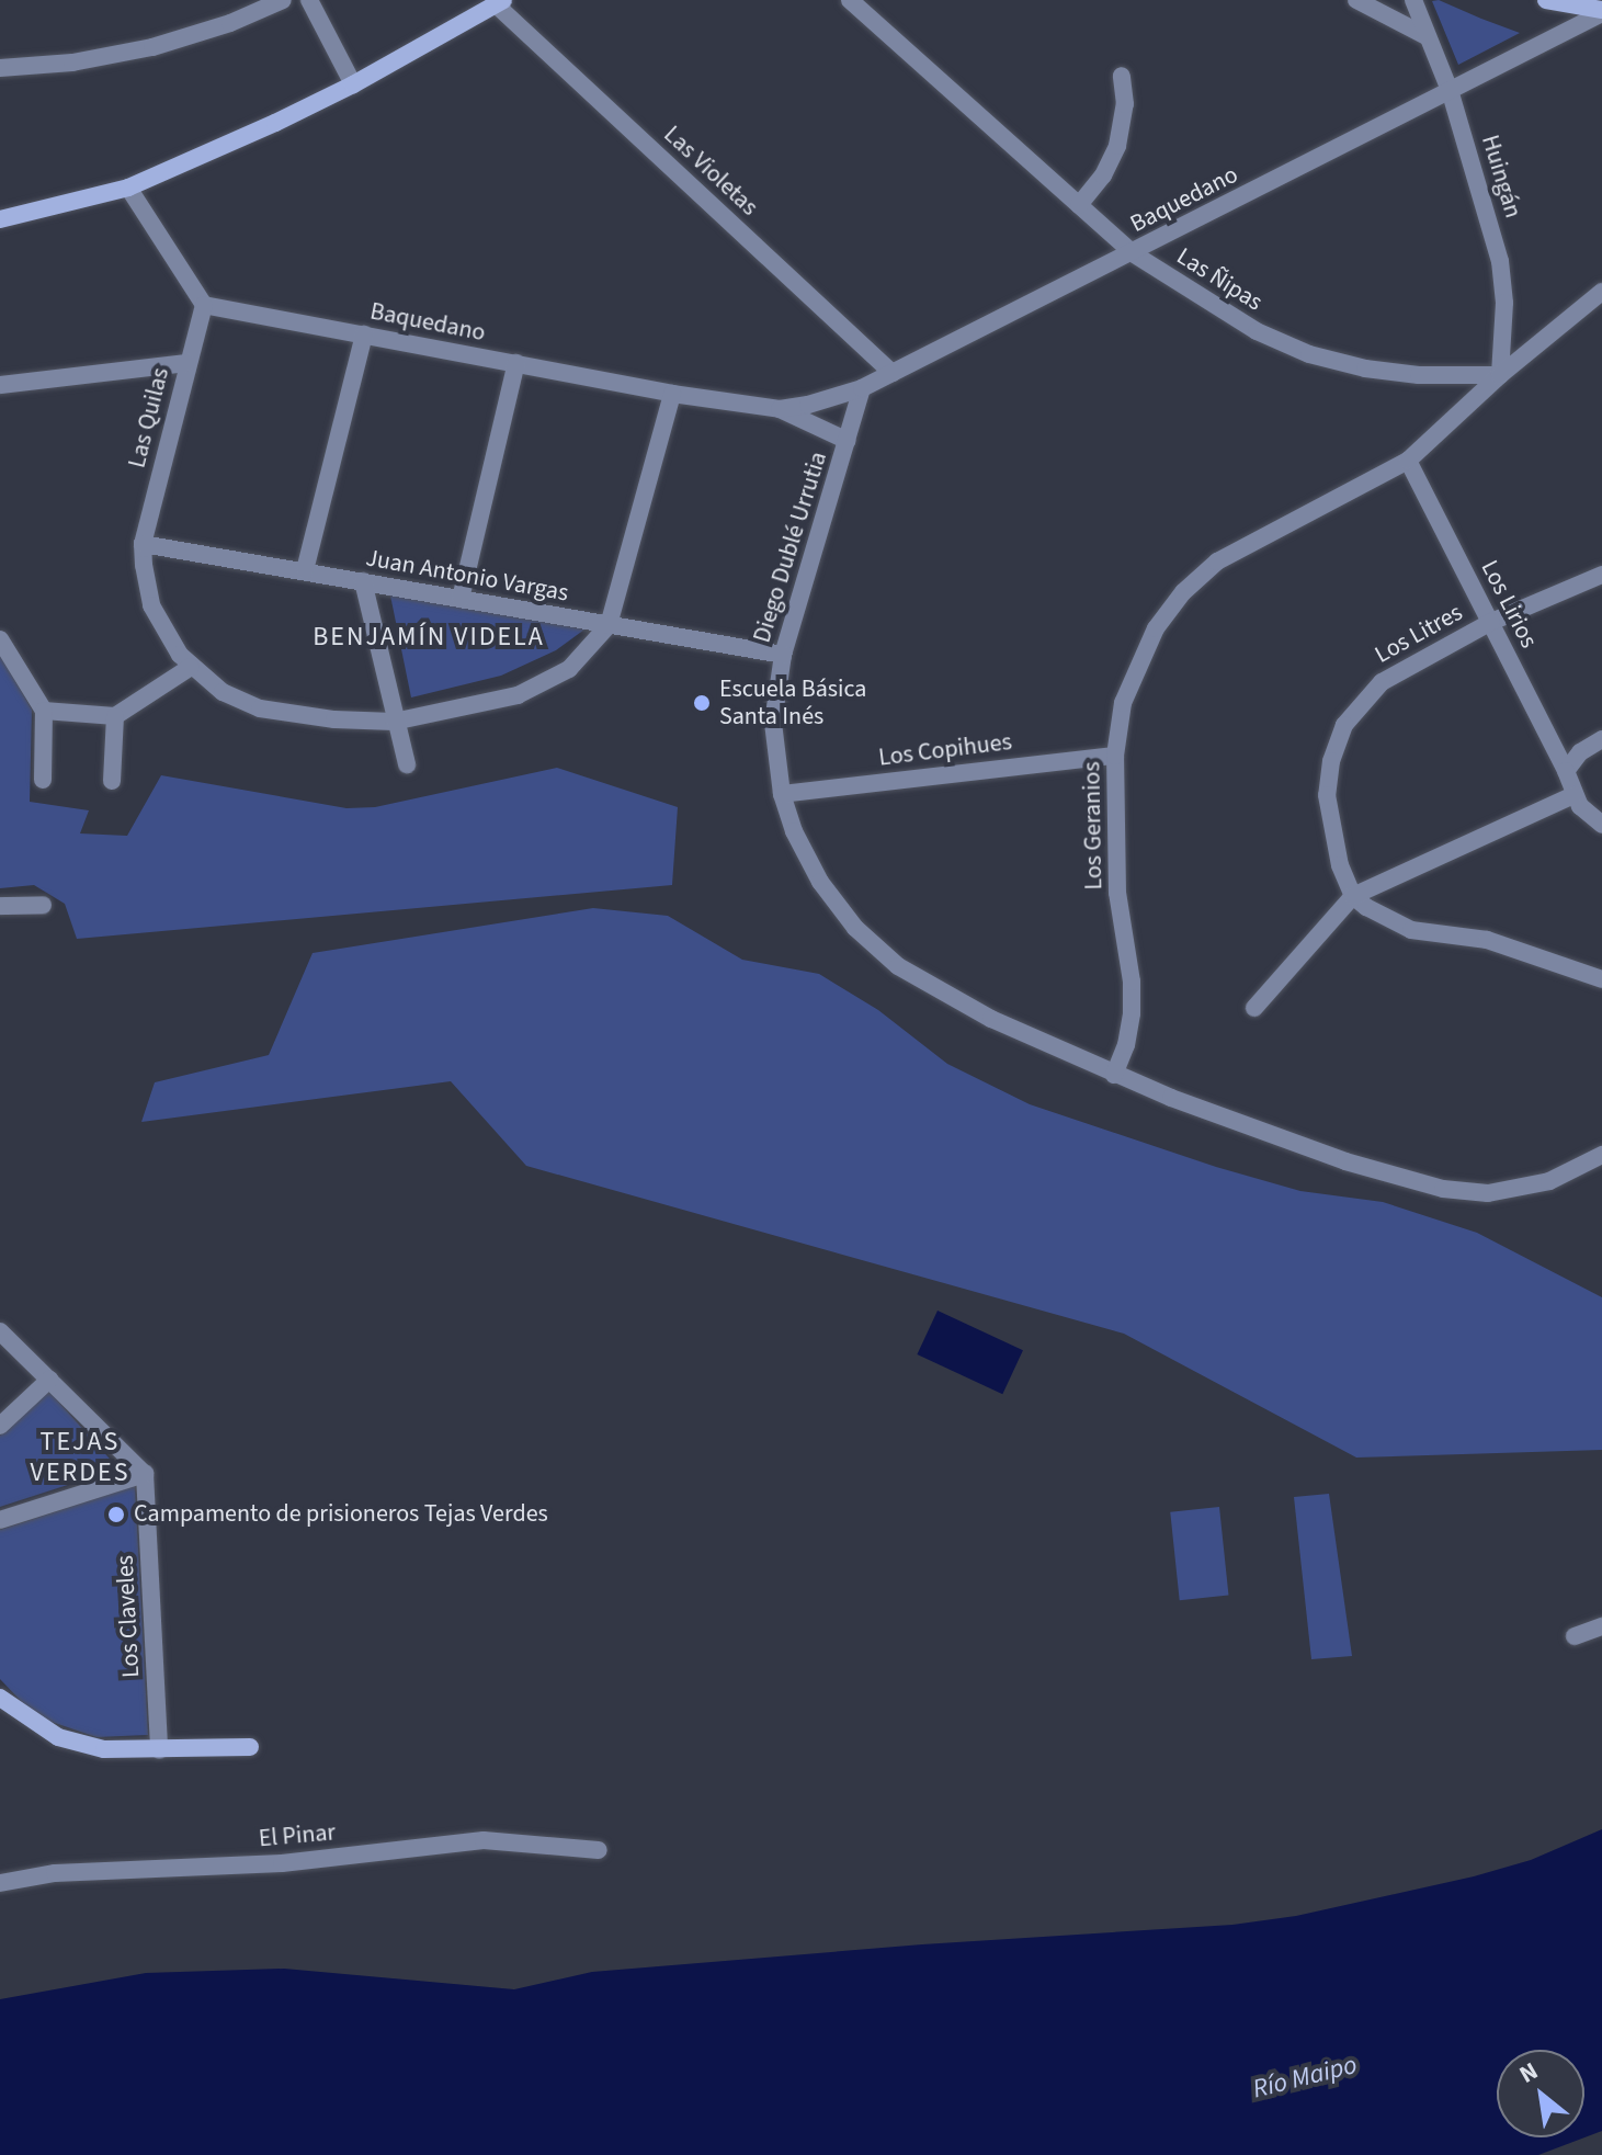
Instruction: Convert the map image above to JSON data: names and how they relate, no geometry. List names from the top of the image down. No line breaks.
{"streets":{"street":["Las Violetas","Huingán","Baquedano","Las Ñipas","Las Quilas","Diego Dublé Urrutia","Juan Antonio Vargas","Los Lirios","Los Litres","Los Copihues","Los Geranios","Los Claveles","El Pinar"]},"crossings":[["Las Violetas","Baquedano"],["Huingán","Baquedano"],["Huingán","Las Ñipas"],["Huingán","Los Geranios"],["Baquedano","Las Ñipas"],["Baquedano","Las Quilas"],["Baquedano","Diego Dublé Urrutia"],["Las Ñipas","Los Geranios"],["Las Quilas","Juan Antonio Vargas"],["Diego Dublé Urrutia","Juan Antonio Vargas"],["Diego Dublé Urrutia","Los Copihues"],["Diego Dublé Urrutia","Los Geranios"],["Los Lirios","Los Litres"],["Los Lirios","Los Geranios"],["Los Copihues","Los Geranios"]],"districts":["BENJAMÍN VIDELA","TEJAS VERDES"],"water":["Río Maipo"],"places":["Escuela Básica Santa Inés","Campamento de prisioneros Tejas Verdes"],"north":"top left"}
